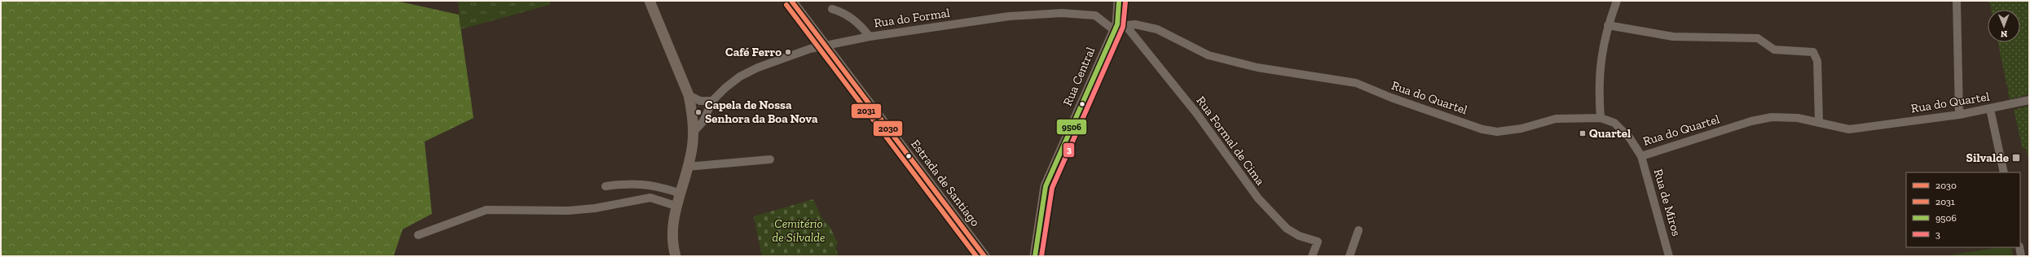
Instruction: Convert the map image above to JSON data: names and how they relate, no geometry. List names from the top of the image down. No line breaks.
{"streets":{"main road":["Rua Central","Estrada de Santiago"],"street":["Rua do Formal","Rua do Quartel","Rua Formal de Cima","Rua de Miros"]},"crossings":[["Rua do Formal","Rua Central"],["Rua do Formal","Rua do Quartel"],["Rua do Formal","Rua Formal de Cima"],["Rua do Formal","Estrada de Santiago"],["Rua Central","Rua do Quartel"],["Rua Central","Rua Formal de Cima"],["Rua do Quartel","Rua Formal de Cima"],["Rua do Quartel","Rua de Miros"]],"parks":["Cemitério de Silvalde"],"places":{"other":["Café Ferro","Capela de Nossa Senhora da Boa Nova"],"transit":["Quartel","Silvalde"]},"lines":["transit line 2030","transit line 9506","transit line 3","transit line 2031"],"legend":["2030","2031","9506","3"],"north":"bottom"}
